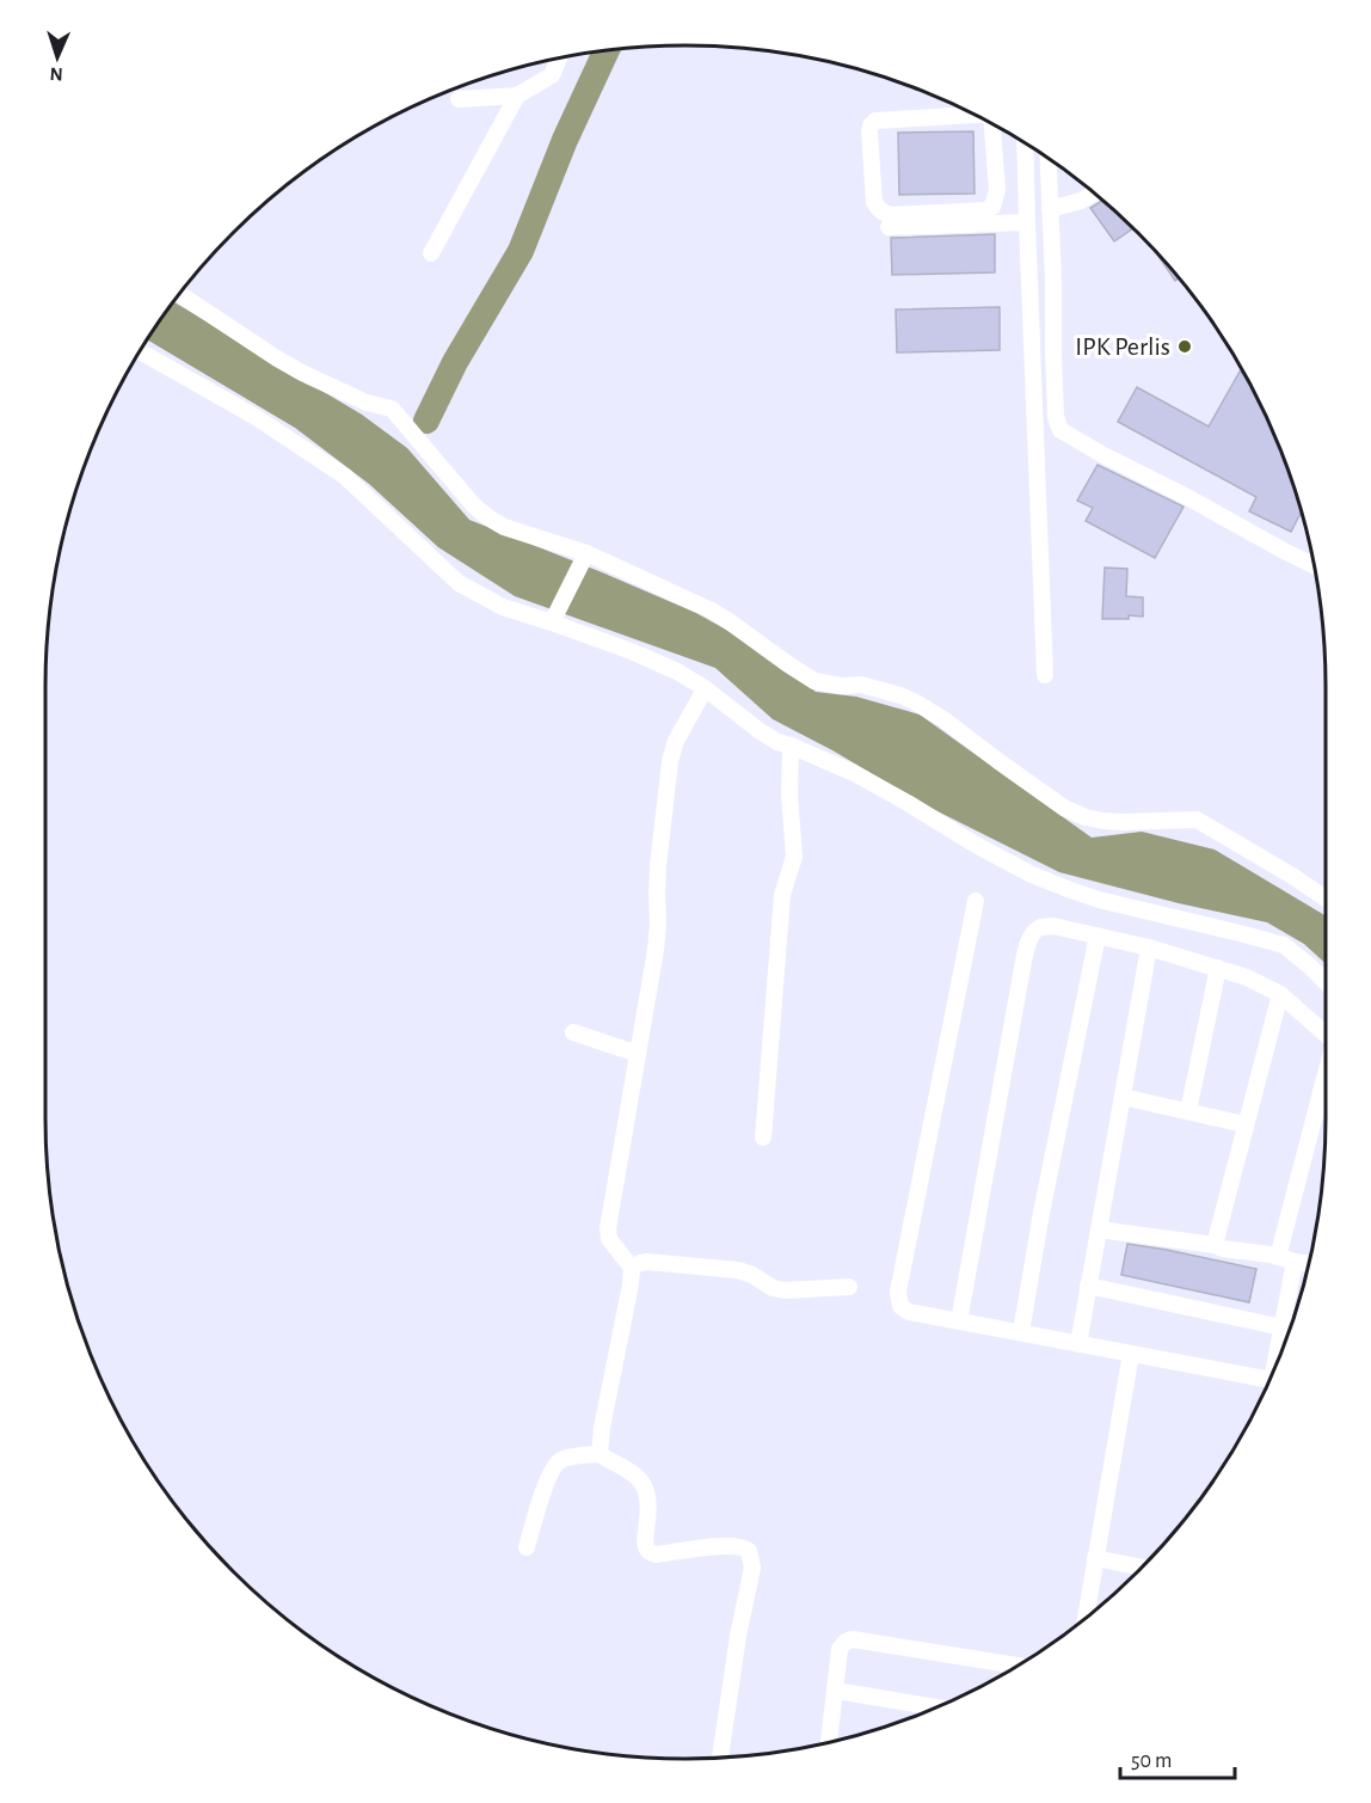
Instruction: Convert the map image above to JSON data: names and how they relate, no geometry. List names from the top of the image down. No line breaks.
{"places":["IPK Perlis"],"scale_bar":"50 m","north":"bottom"}
